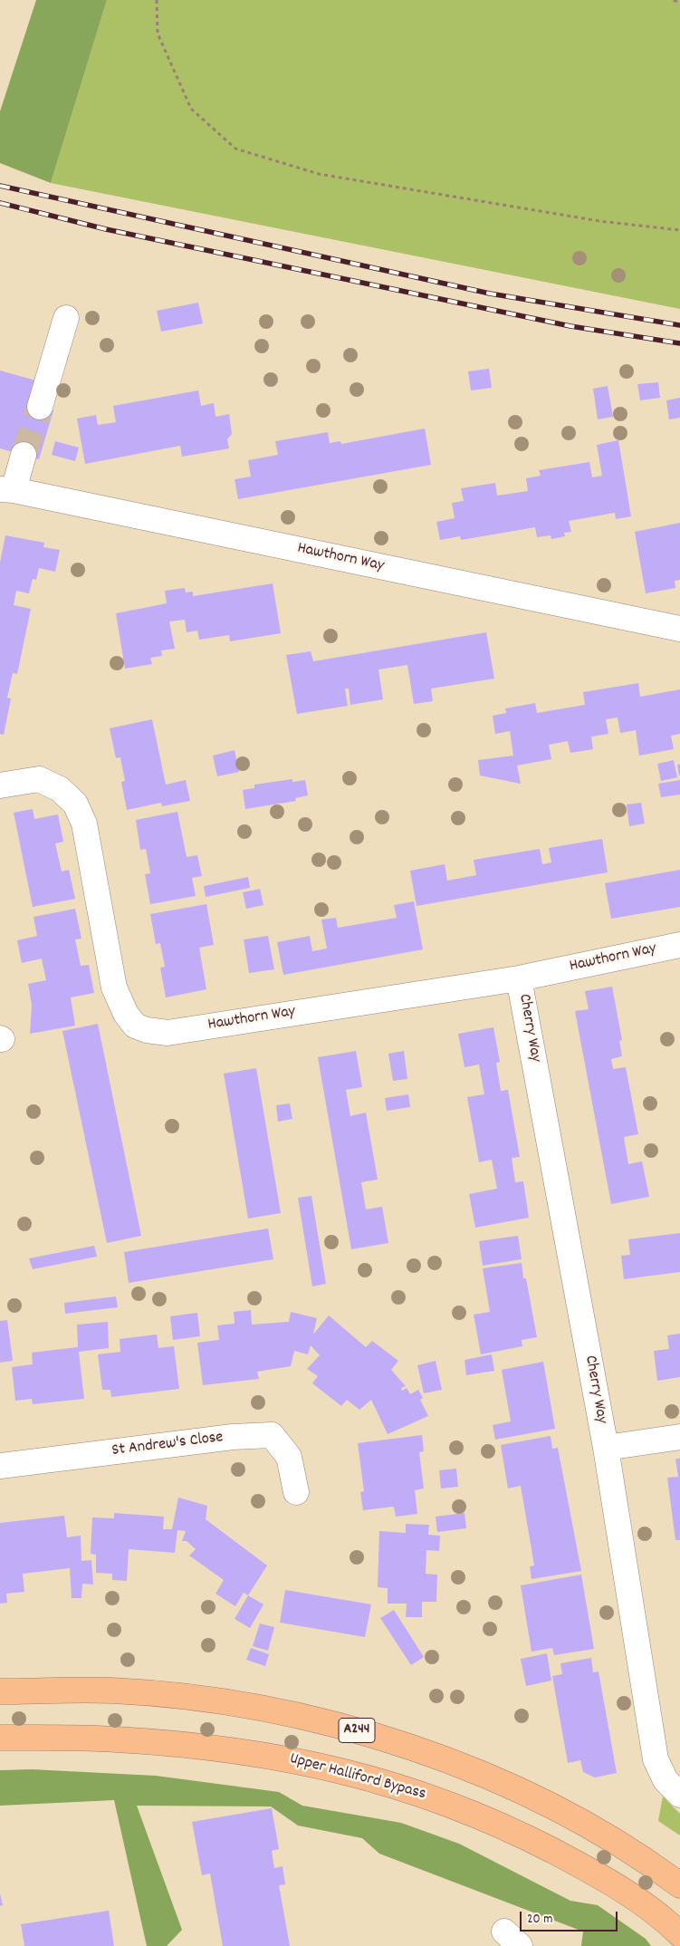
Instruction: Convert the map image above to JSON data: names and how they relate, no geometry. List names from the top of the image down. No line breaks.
{"streets":{"main road":["A244","Upper Halliford Bypass"],"street":["Hawthorn Way","Cherry Way","St Andrew's Close"]},"crossings":[["Hawthorn Way","Cherry Way"]],"scale_bar":"20 m"}
